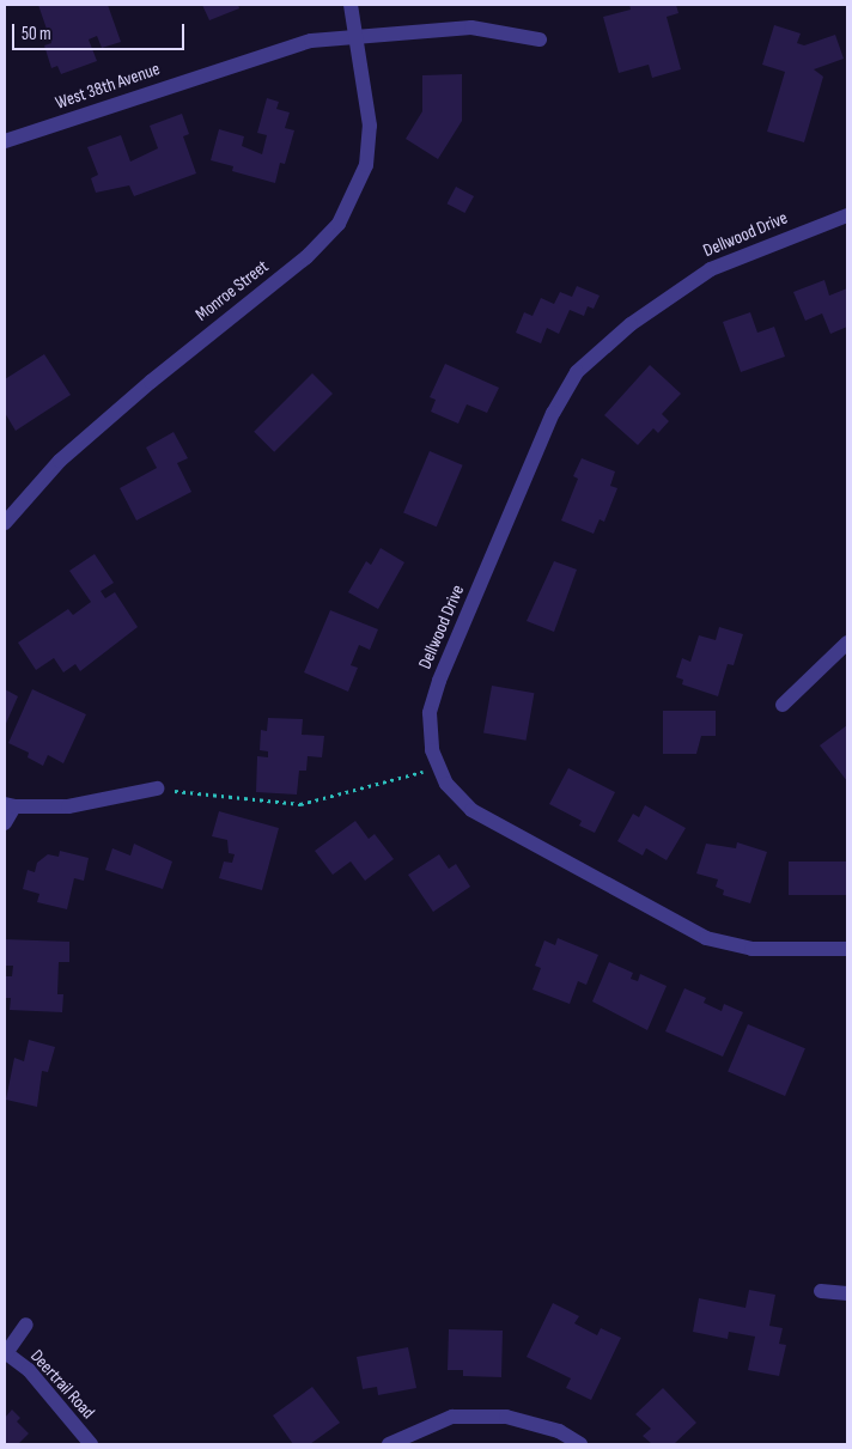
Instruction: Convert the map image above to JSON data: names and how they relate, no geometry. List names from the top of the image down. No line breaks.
{"streets":{"street":["West 38th Avenue","Dellwood Drive","Monroe Street","Deertrail Road"]},"crossings":[["West 38th Avenue","Monroe Street"]],"scale_bar":"50 m"}
